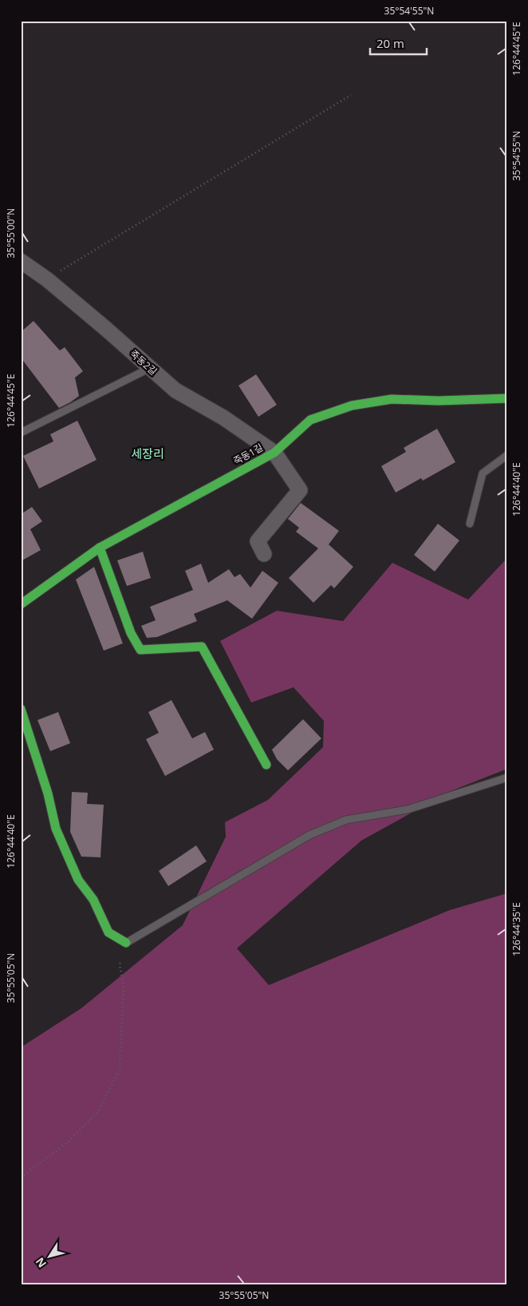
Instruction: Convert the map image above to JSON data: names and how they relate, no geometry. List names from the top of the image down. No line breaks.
{"streets":{"street":["죽동2길","죽동1길"]},"crossings":[["죽동2길","죽동1길"]],"districts":["세장리"],"scale_bar":"20 m","north":"bottom left","coordinates":["35°54'55\"N","126°44'45\"E","35°55'00\"N","126°44'40\"E","126°44'35\"E","35°55'05\"N"]}
